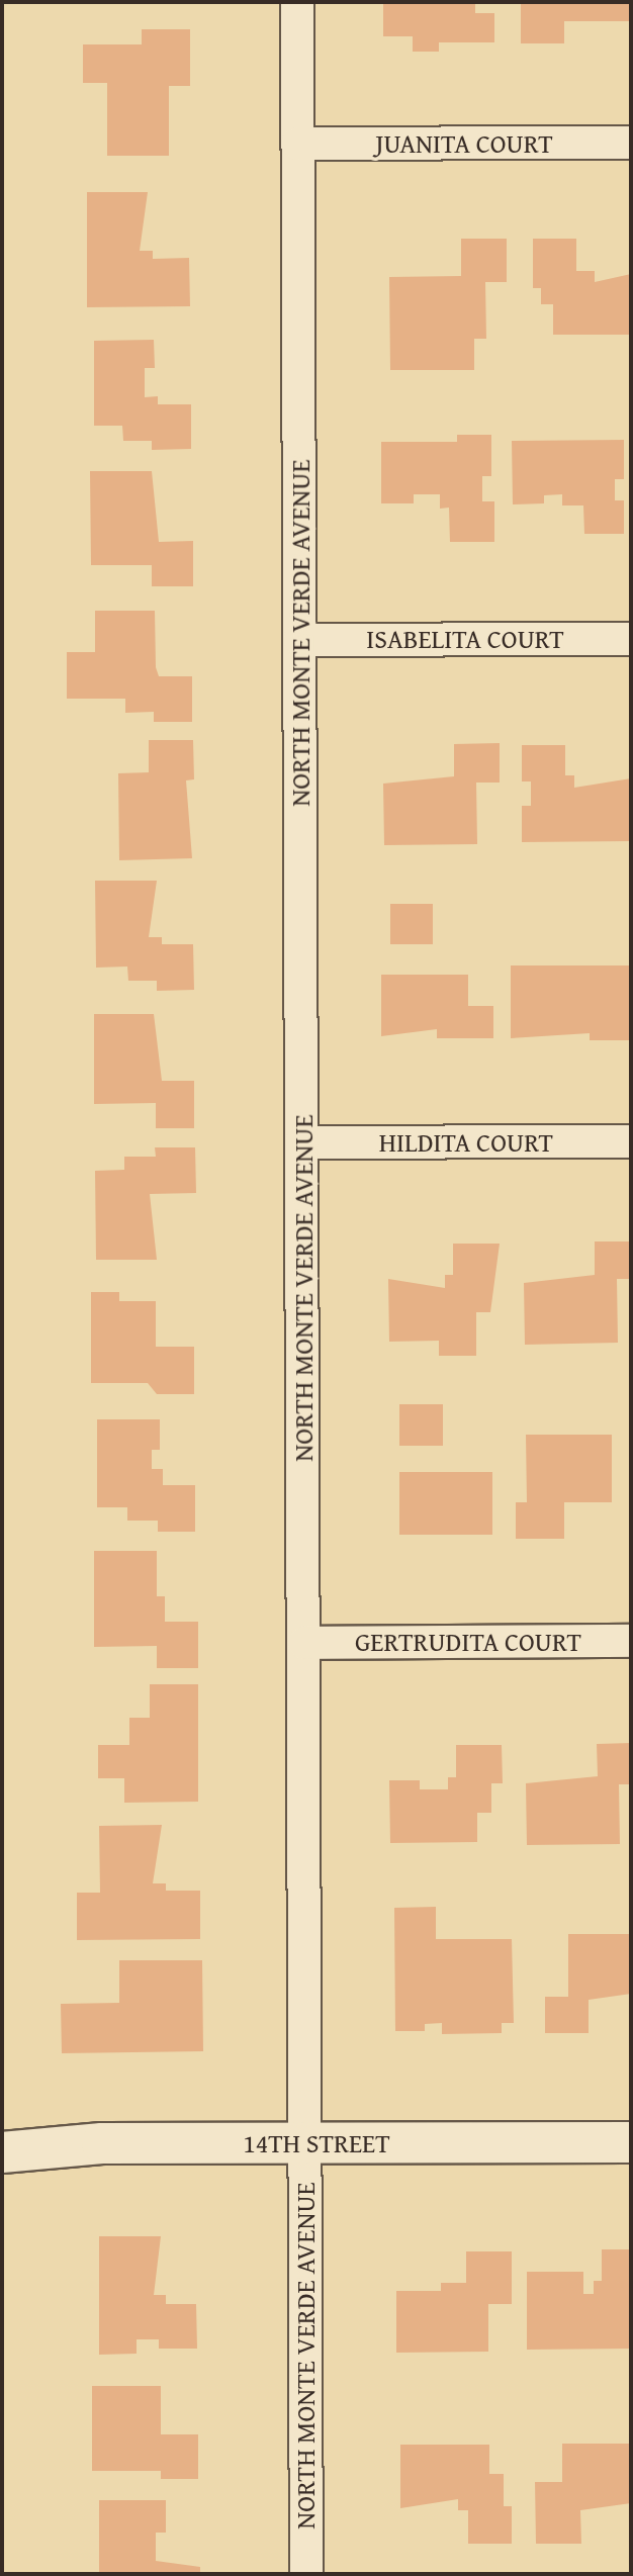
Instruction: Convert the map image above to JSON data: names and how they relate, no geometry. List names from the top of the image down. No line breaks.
{"streets":{"street":["JUANITA COURT","NORTH MONTE VERDE AVENUE","ISABELITA COURT","HILDITA COURT","GERTRUDITA COURT","14TH STREET"]},"crossings":[["JUANITA COURT","NORTH MONTE VERDE AVENUE"],["NORTH MONTE VERDE AVENUE","ISABELITA COURT"],["NORTH MONTE VERDE AVENUE","HILDITA COURT"],["NORTH MONTE VERDE AVENUE","GERTRUDITA COURT"],["NORTH MONTE VERDE AVENUE","14TH STREET"]]}
